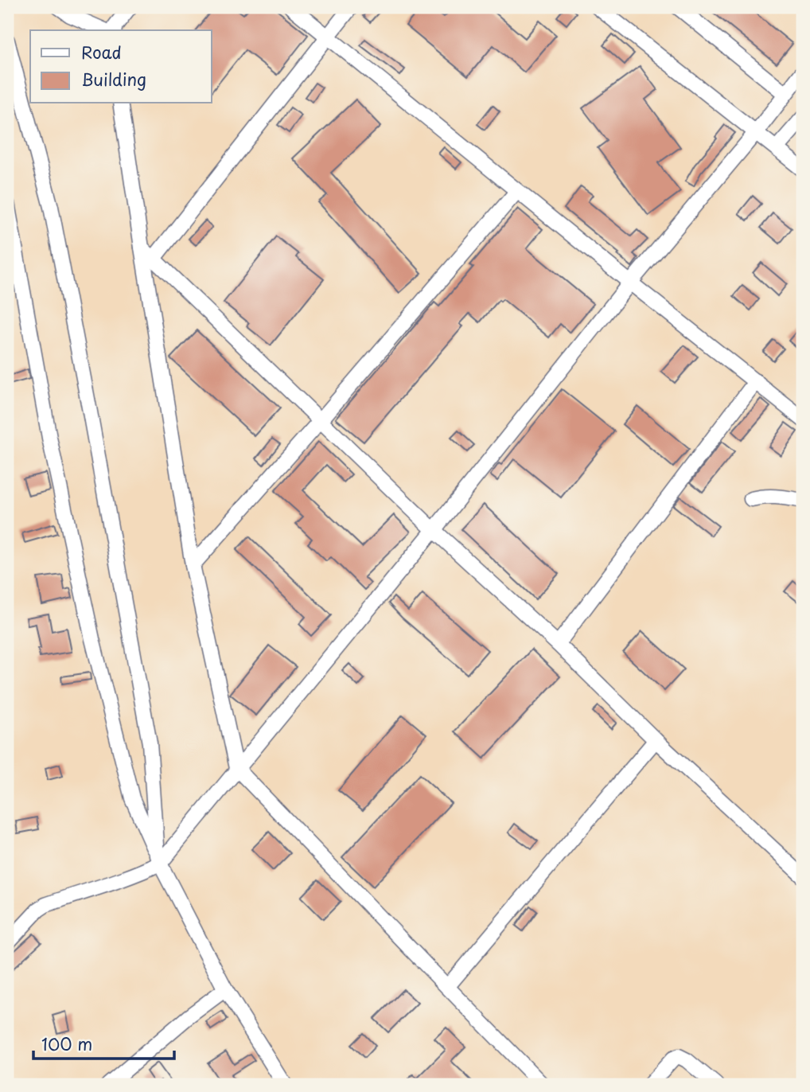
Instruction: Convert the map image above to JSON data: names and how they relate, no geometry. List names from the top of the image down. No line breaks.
{"legend":["Road","Building"],"scale_bar":"100 m"}
